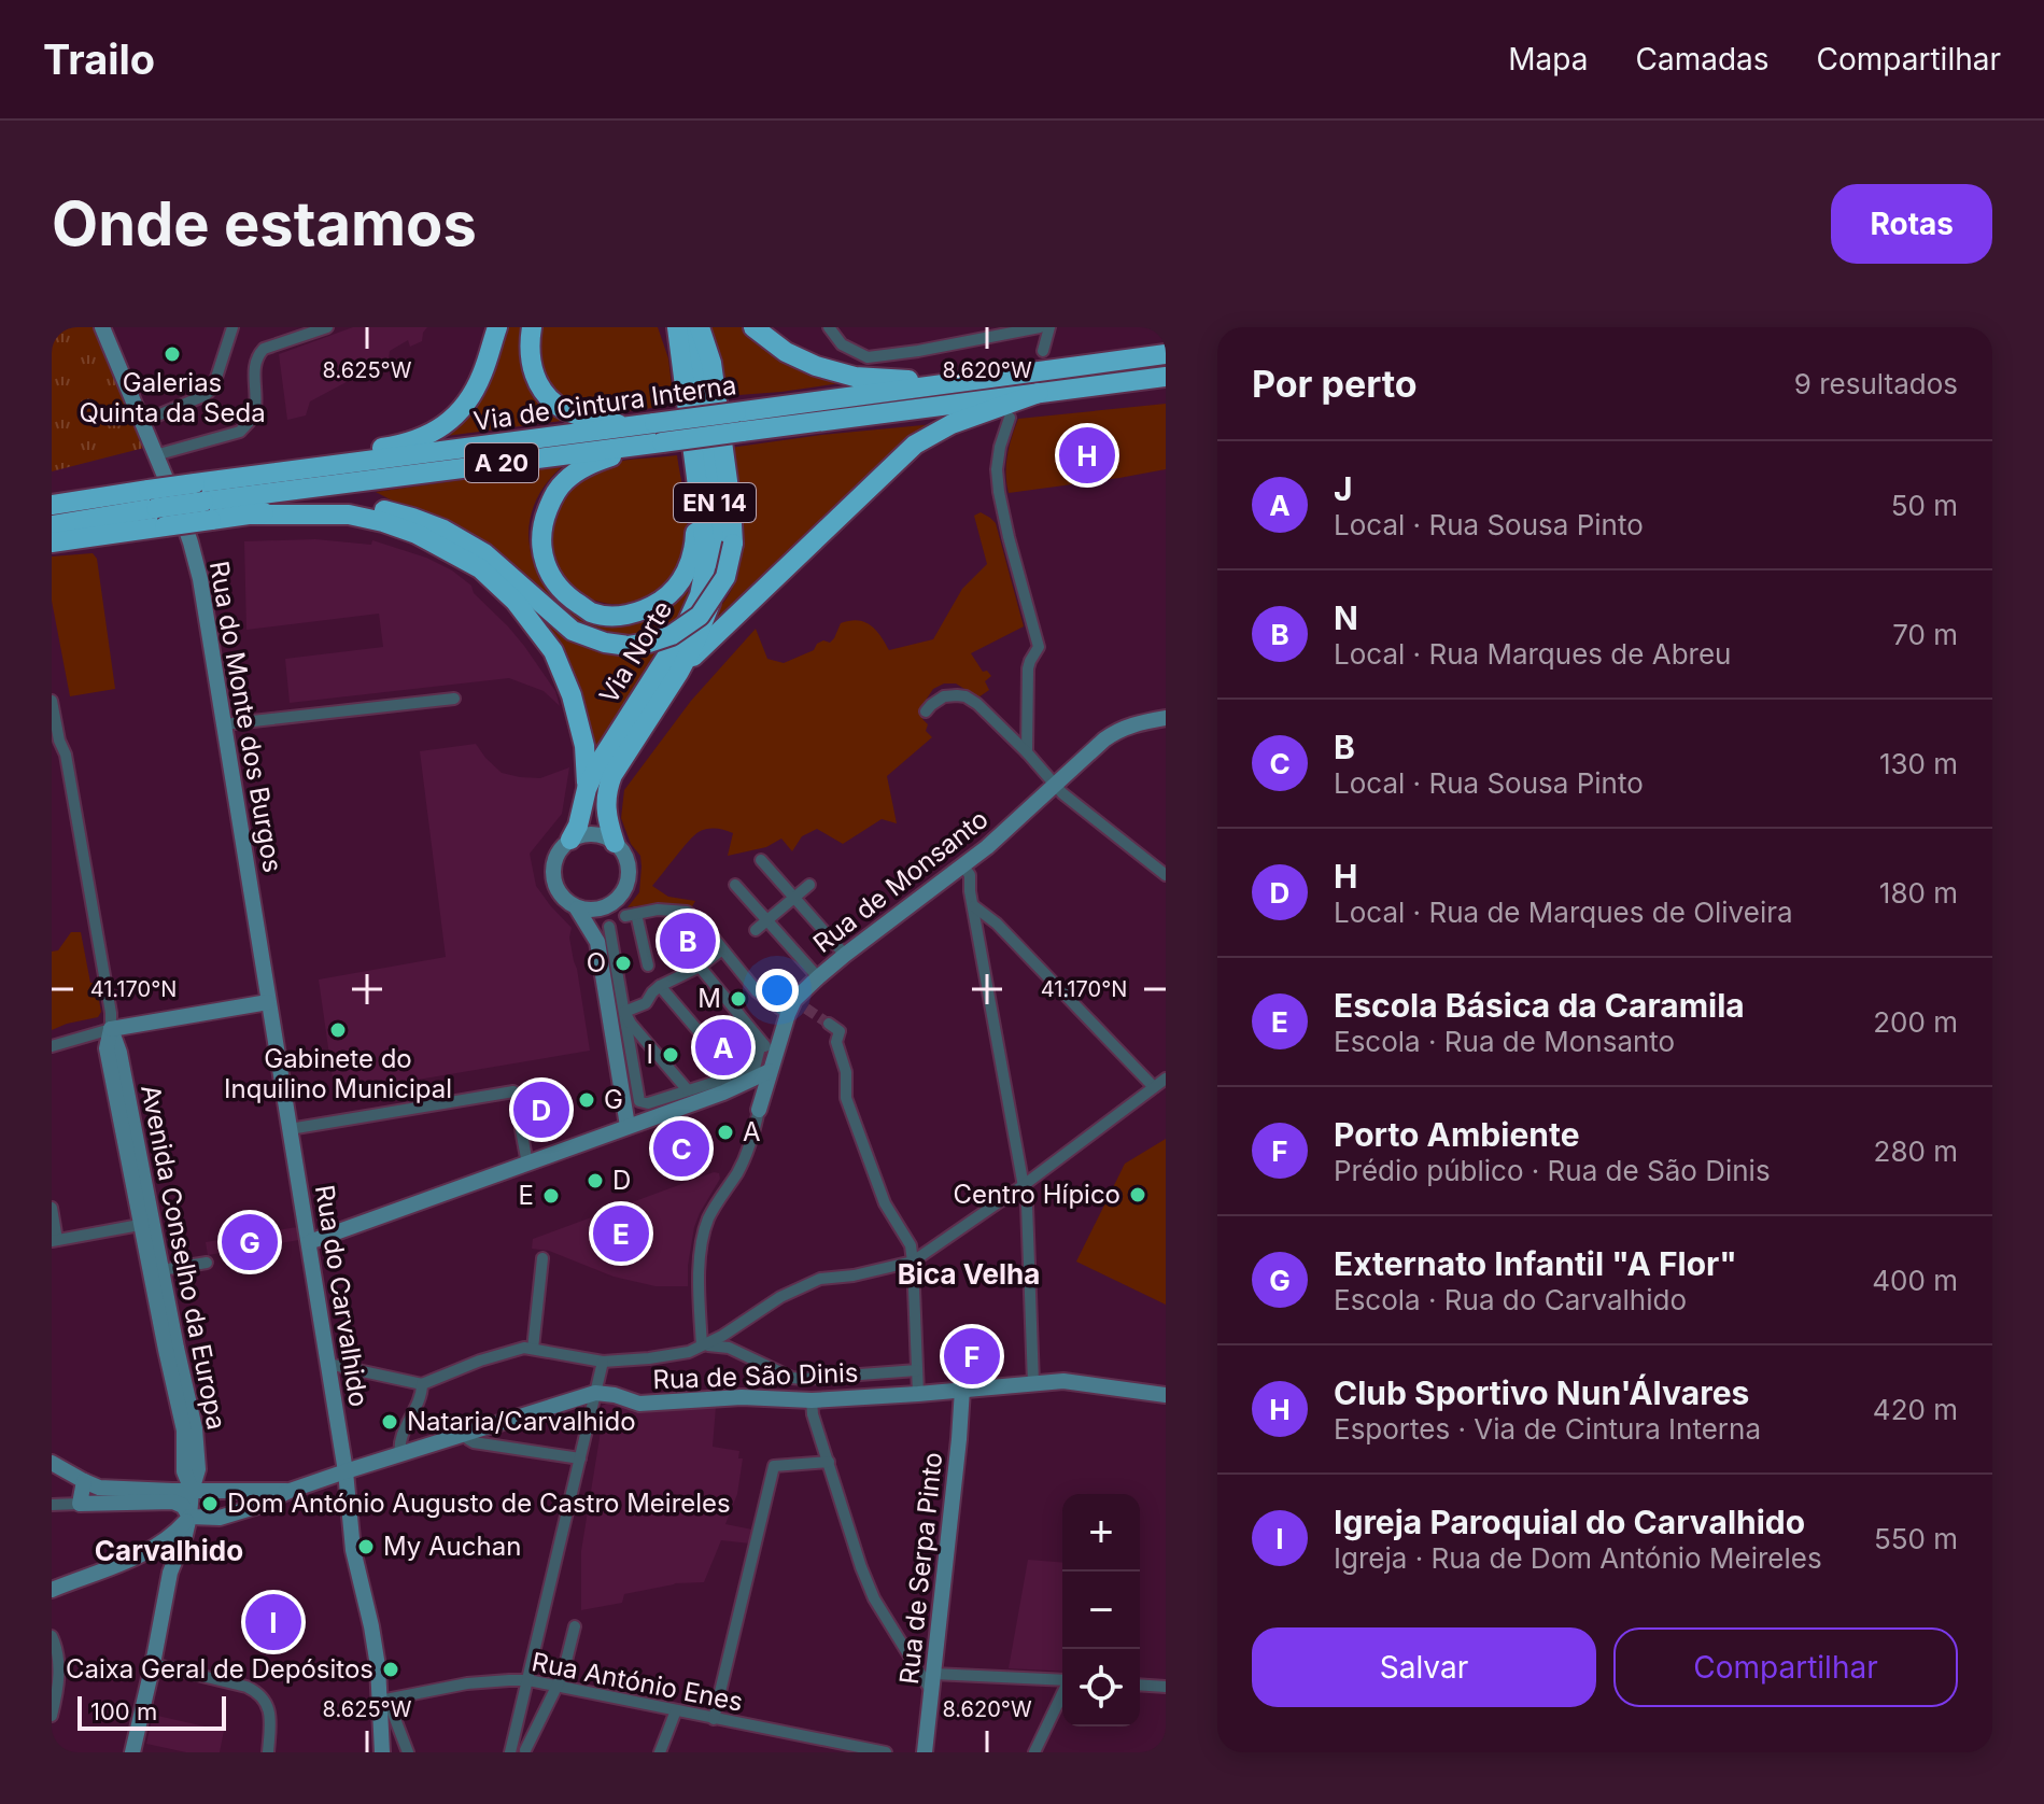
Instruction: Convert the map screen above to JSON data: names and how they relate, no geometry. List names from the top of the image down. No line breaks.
{"streets":{"highway":["Via de Cintura Interna","A 20","EN 14","Via Norte"],"street":["Rua do Monte dos Burgos","Rua de Monsanto","Avenida Conselho da Europa","Rua do Carvalhido","Rua de São Dinis","Rua de Serpa Pinto","Rua António Enes"]},"crossings":[["Rua do Monte dos Burgos","Rua do Carvalhido"],["Rua de Monsanto","Rua de São Dinis"],["Rua do Carvalhido","Rua António Enes"],["Rua de São Dinis","Rua de Serpa Pinto"]],"districts":["Bica Velha","Carvalhido"],"places":["Galerias Quinta da Seda","O","M","Gabinete do Inquilino Municipal","I","G","A","D","Centro Hípico","E","Nataria/Carvalhido","Dom António Augusto de Castro Meireles","My Auchan","Caixa Geral de Depósitos"],"scale_bar":"100 m","page":{"header":"Trailo","nav":["Mapa","Camadas","Compartilhar"],"buttons":["Rotas",["Salvar","Compartilhar"]],"title":"Onde estamos","heading":["Por perto","9 resultados"],"pins":["H","B","A","D","C","E","G","F","I"],"list":[{"mark":"A","name":"J","note":"Local · Rua Sousa Pinto","value":"50 m"},{"mark":"B","name":"N","note":"Local · Rua Marques de Abreu","value":"70 m"},{"mark":"C","name":"B","note":"Local · Rua Sousa Pinto","value":"130 m"},{"mark":"D","name":"H","note":"Local · Rua de Marques de Oliveira","value":"180 m"},{"mark":"E","name":"Escola Básica da Caramila","note":"Escola · Rua de Monsanto","value":"200 m"},{"mark":"F","name":"Porto Ambiente","note":"Prédio público · Rua de São Dinis","value":"280 m"},{"mark":"G","name":"Externato Infantil \"A Flor\"","note":"Escola · Rua do Carvalhido","value":"400 m"},{"mark":"H","name":"Club Sportivo Nun'Álvares","note":"Esportes · Via de Cintura Interna","value":"420 m"},{"mark":"I","name":"Igreja Paroquial do Carvalhido","note":"Igreja · Rua de Dom António Meireles","value":"550 m"}],"map_buttons":["+","−"],"scale":"100 m"},"coordinates":["8.625°W","8.620°W","41.170°N"]}
